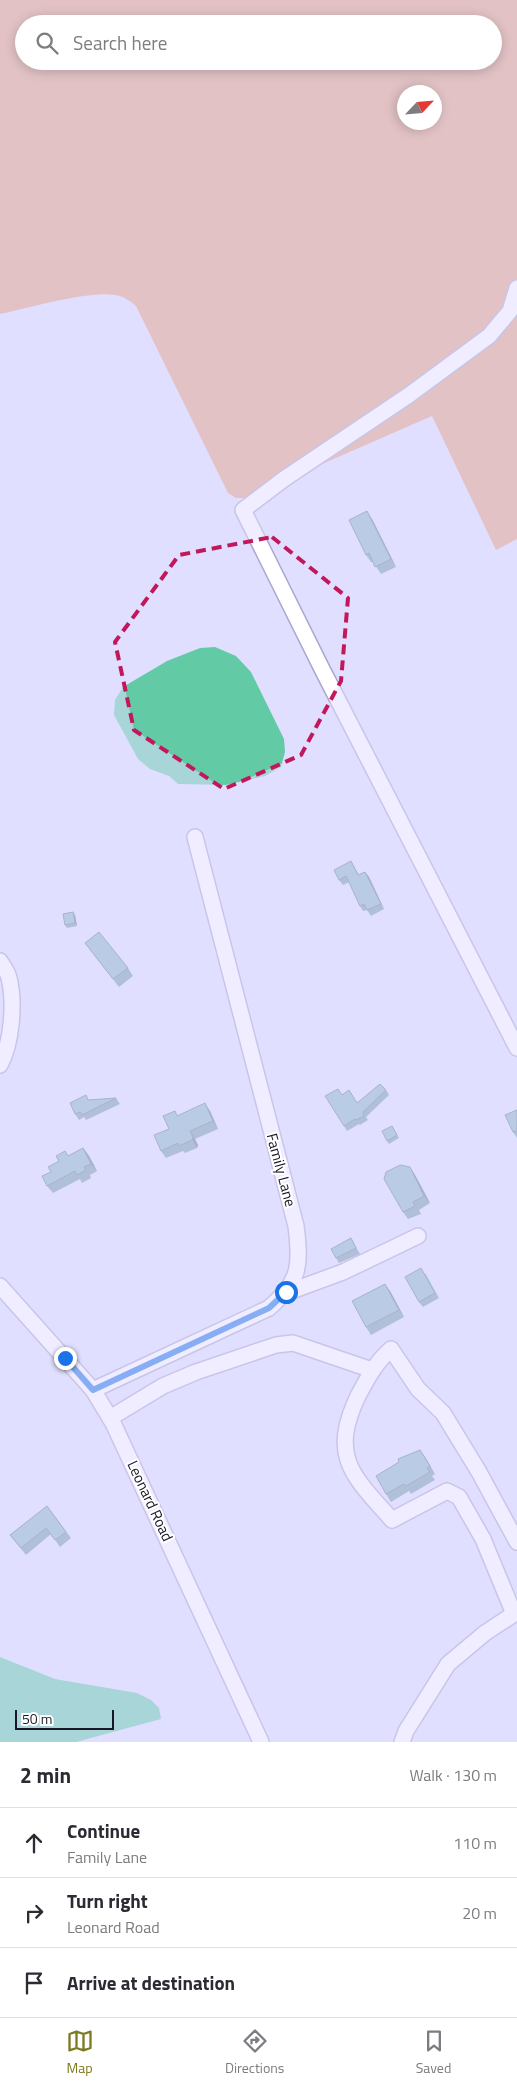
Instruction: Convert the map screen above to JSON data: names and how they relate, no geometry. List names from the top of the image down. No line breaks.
{"streets":{"street":["Family Lane","Leonard Road"]},"crossings":[["Family Lane","Leonard Road"]],"scale_bar":"50 m","north":"top right","page":{"search":"Search here","scale":"50 m","heading":["2 min","Walk · 130 m"],"list":[["Continue","Family Lane","110 m"],["Turn right","Leonard Road","20 m"],"Arrive at destination"],"nav":["Map","Directions","Saved"]}}
